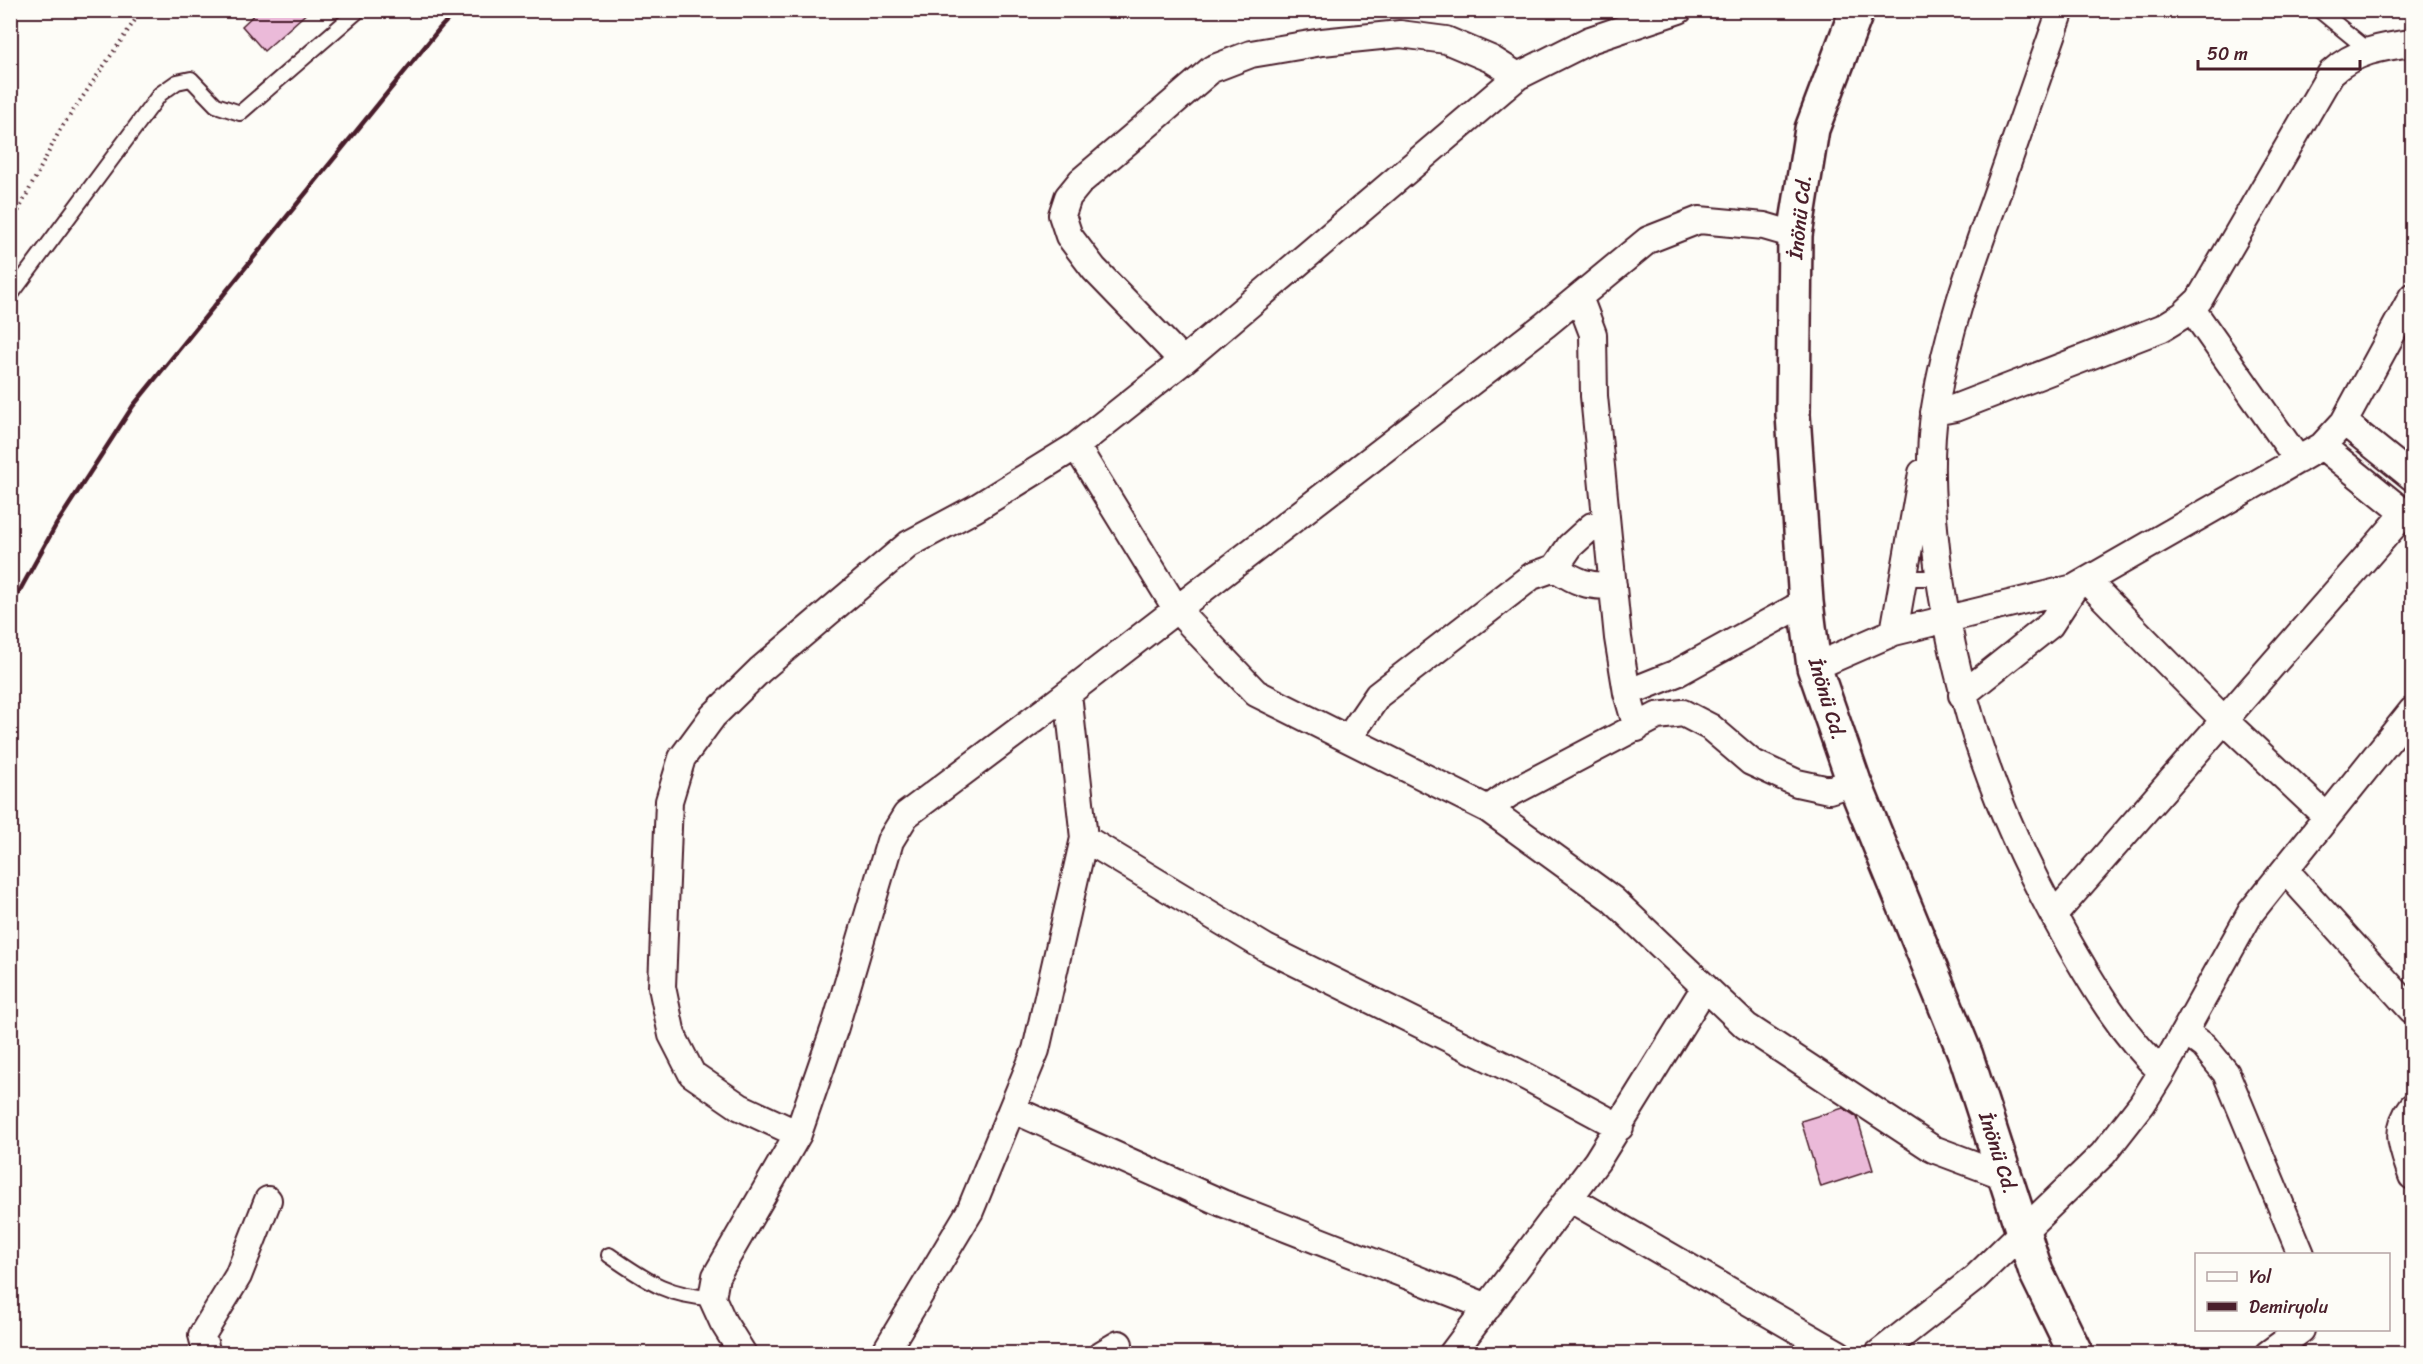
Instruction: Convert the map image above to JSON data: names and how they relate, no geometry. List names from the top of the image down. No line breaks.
{"streets":{"street":["İnönü Cd."]},"legend":["Yol","Demiryolu"],"scale_bar":"50 m"}
